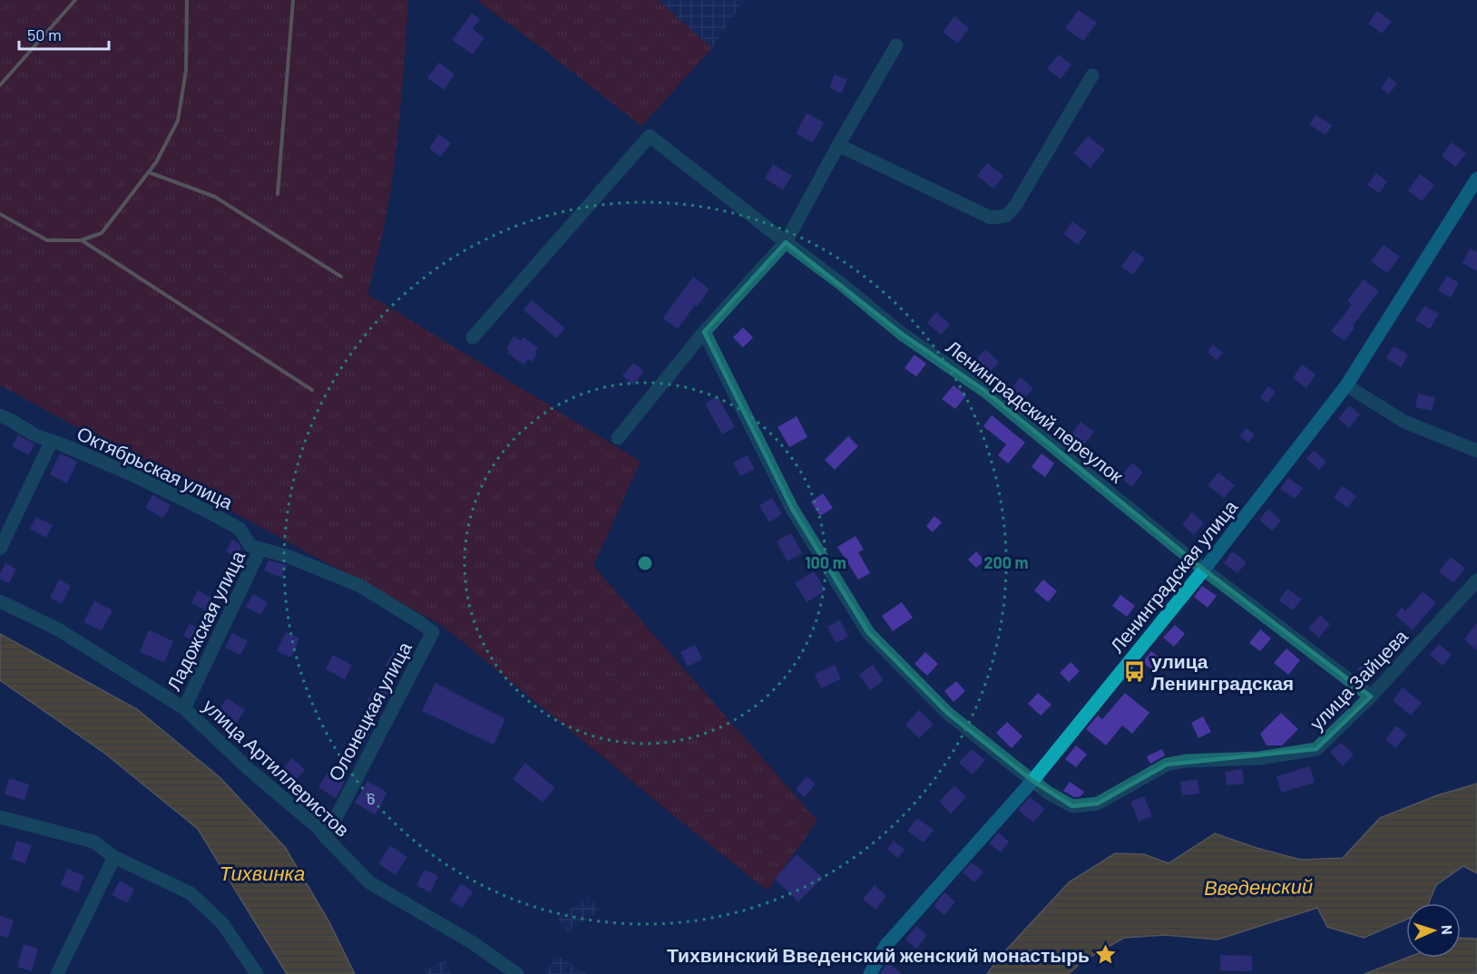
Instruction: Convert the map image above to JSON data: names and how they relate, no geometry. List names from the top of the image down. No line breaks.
{"streets":{"main road":["Ленинградская улица"],"street":["Ленинградский переулок","Октябрьская улица","Ладожская улица","улица Зайцева","Олонецкая улица","улица Артиллеристов"]},"crossings":[["Ленинградский переулок","Ленинградская улица"],["Ленинградский переулок","улица Зайцева"],["Октябрьская улица","Ладожская улица"],["Октябрьская улица","Олонецкая улица"],["Ленинградская улица","улица Зайцева"],["Ладожская улица","улица Артиллеристов"],["Олонецкая улица","улица Артиллеристов"]],"water":["Тихвинка","Введенский"],"places":{"bus stop":["улица Ленинградская"],"place":["Тихвинский Введенский женский монастырь"]},"house_numbers":["6"],"scale_bar":"50 m","north":"right","rings":["100 m","200 m"]}
